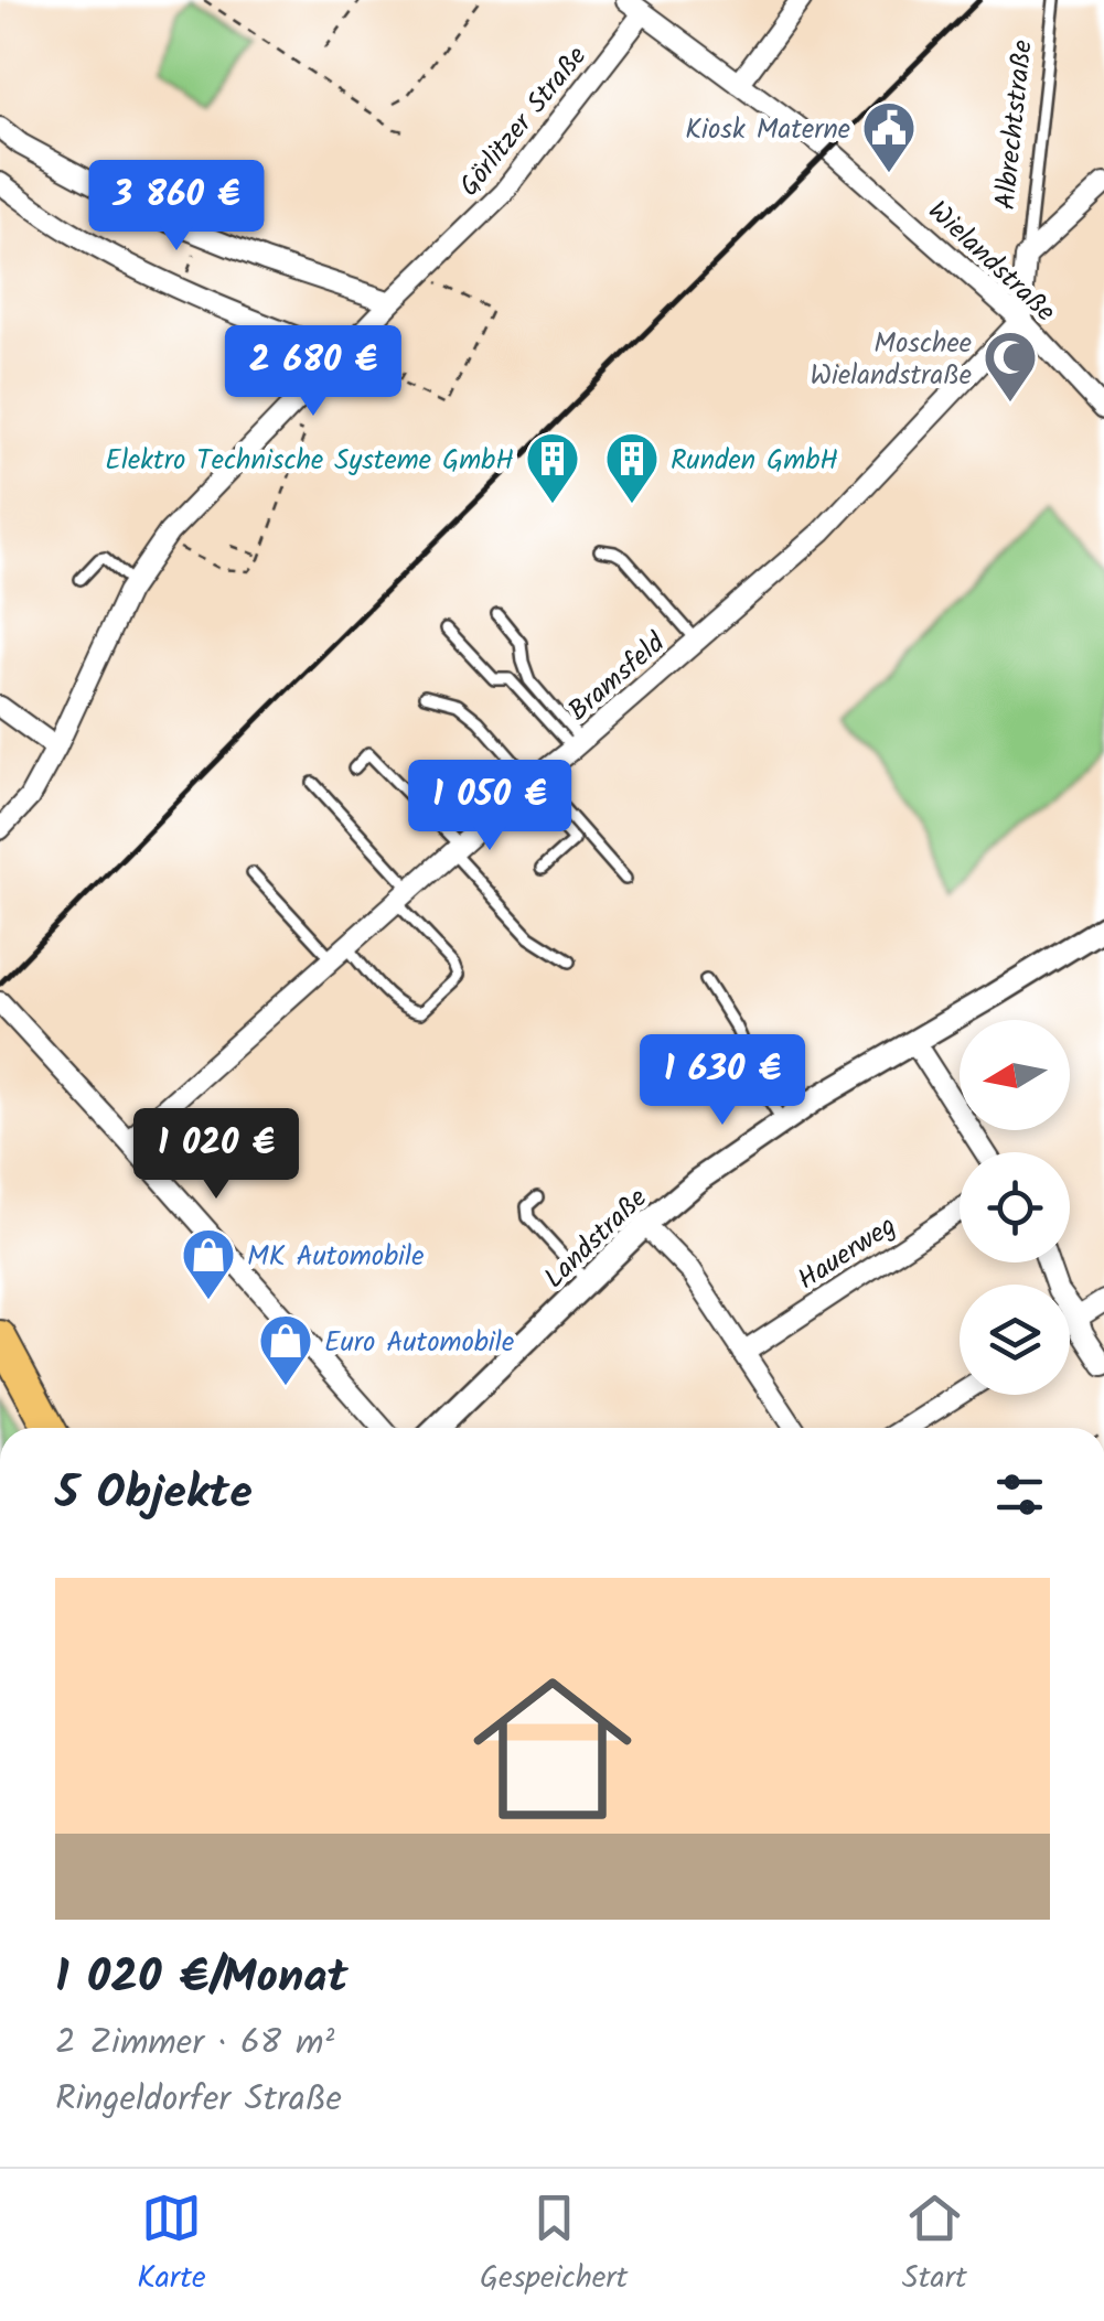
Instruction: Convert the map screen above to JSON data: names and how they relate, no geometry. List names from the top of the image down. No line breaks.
{"streets":{"street":["Görlitzer Straße","Albrechtstraße","Wielandstraße","Bramsfeld","Landstraße","Hauerweg"]},"crossings":[["Görlitzer Straße","Wielandstraße"],["Albrechtstraße","Wielandstraße"],["Albrechtstraße","Bramsfeld"],["Wielandstraße","Bramsfeld"]],"places":{"public building":["Kiosk Materne"],"mosque":["Moschee Wielandstraße"],"building":["Elektro Technische Systeme GmbH","Runden GmbH"],"shop":["MK Automobile","Euro Automobile"]},"north":"left","page":{"price":["3 860 €","2 680 €","1 050 €","1 630 €","1 020 €"],"heading":"5 Objekte","list":[{"name":"1 020 €/Monat","note":"2 Zimmer · 68 m² · Ringeldorfer Straße"}],"tabs":["Karte","Gespeichert","Start"]}}
